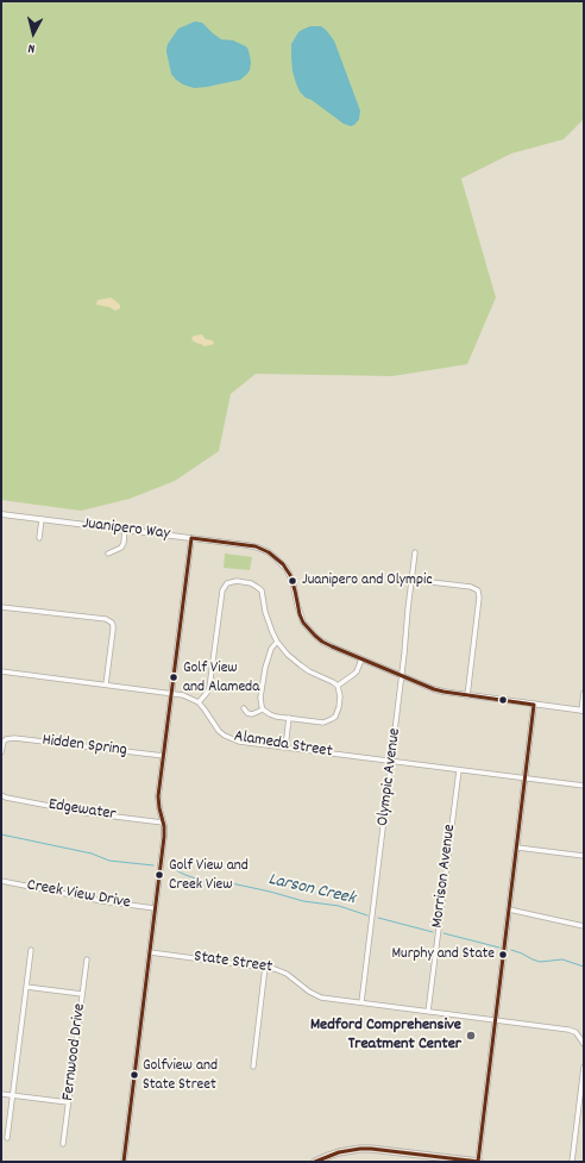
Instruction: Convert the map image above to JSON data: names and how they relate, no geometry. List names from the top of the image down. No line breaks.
{"streets":{"street":["Juanipero Way","Alameda Street","Hidden Spring","Olympic Avenue","Edgewater","Morrison Avenue","Creek View Drive","State Street","Fernwood Drive"]},"crossings":[["Juanipero Way","Olympic Avenue"],["Alameda Street","Olympic Avenue"],["Alameda Street","Morrison Avenue"],["Olympic Avenue","State Street"],["Morrison Avenue","State Street"]],"water":["Larson Creek"],"places":["Juanipero and Olympic","Golf View and Alameda","Golf View and Creek View","Murphy and State","Medford Comprehensive Treatment Center","Golfview and State Street"],"north":"bottom"}
